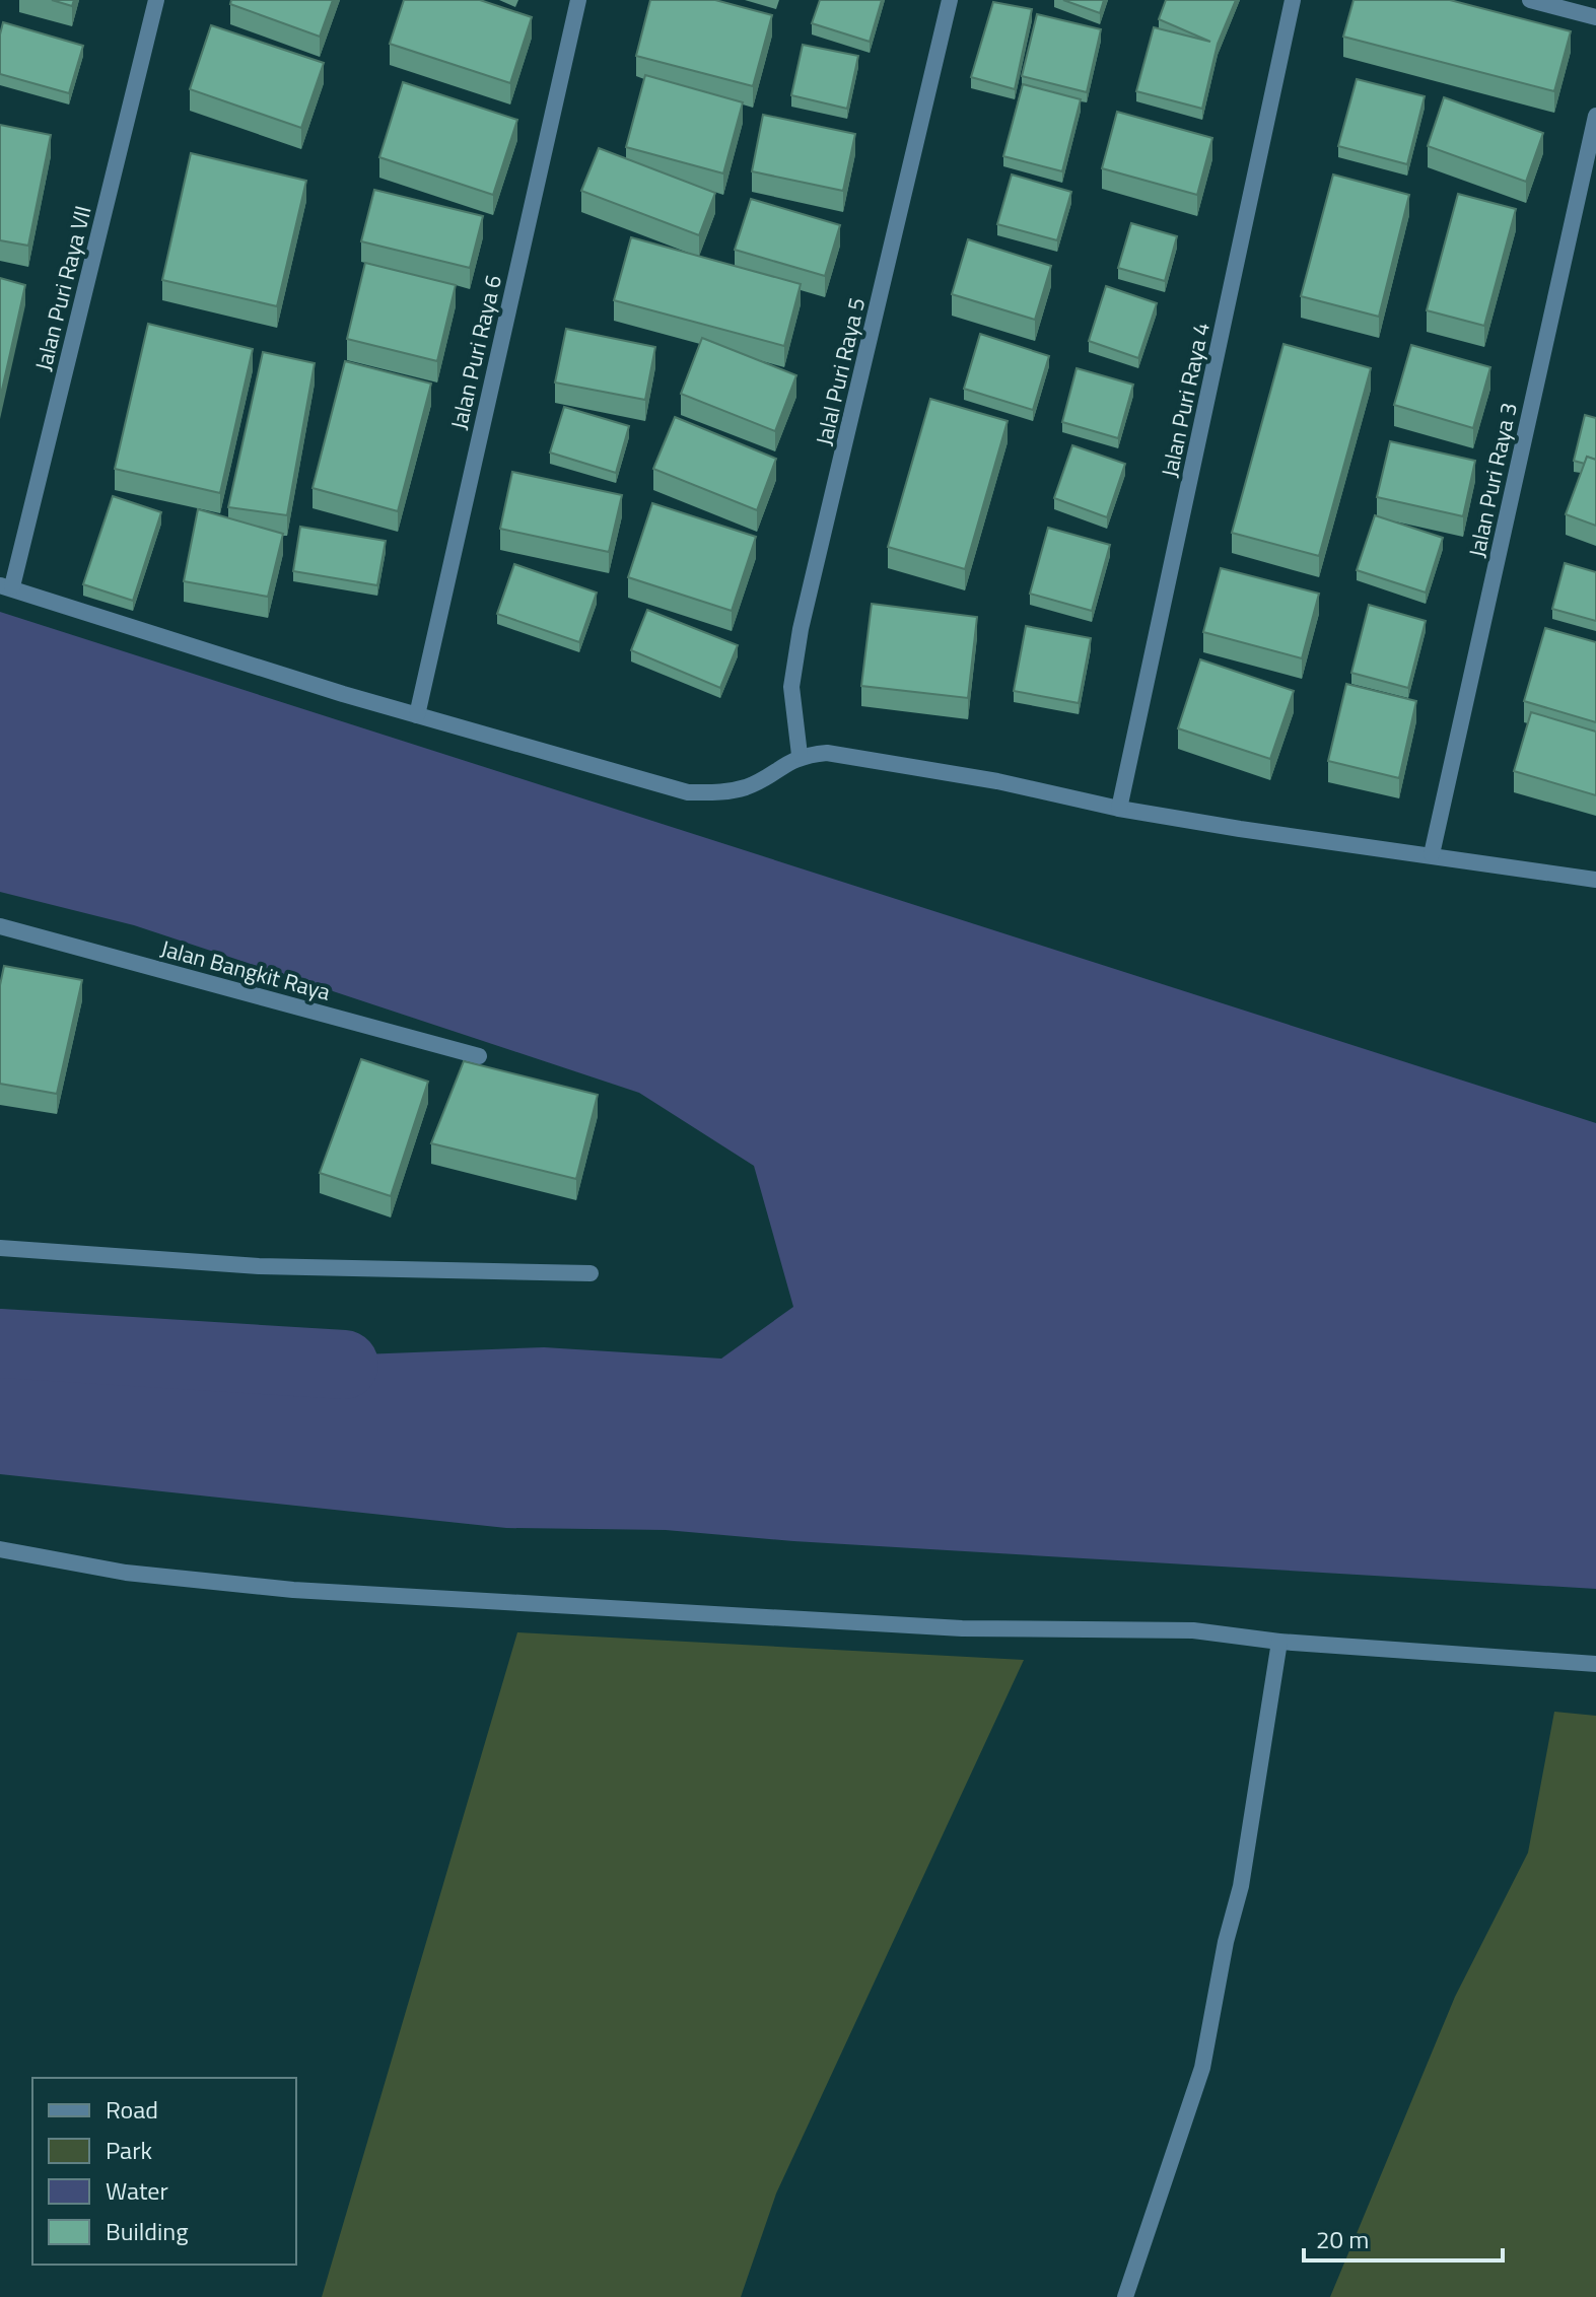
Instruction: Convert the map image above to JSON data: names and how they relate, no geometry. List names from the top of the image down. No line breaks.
{"streets":{"street":["Jalan Puri Raya VII","Jalan Puri Raya 6","Jalal Puri Raya 5","Jalan Puri Raya 4","Jalan Puri Raya 3","Jalan Bangkit Raya"]},"legend":["Road","Park","Water","Building"],"scale_bar":"20 m"}
